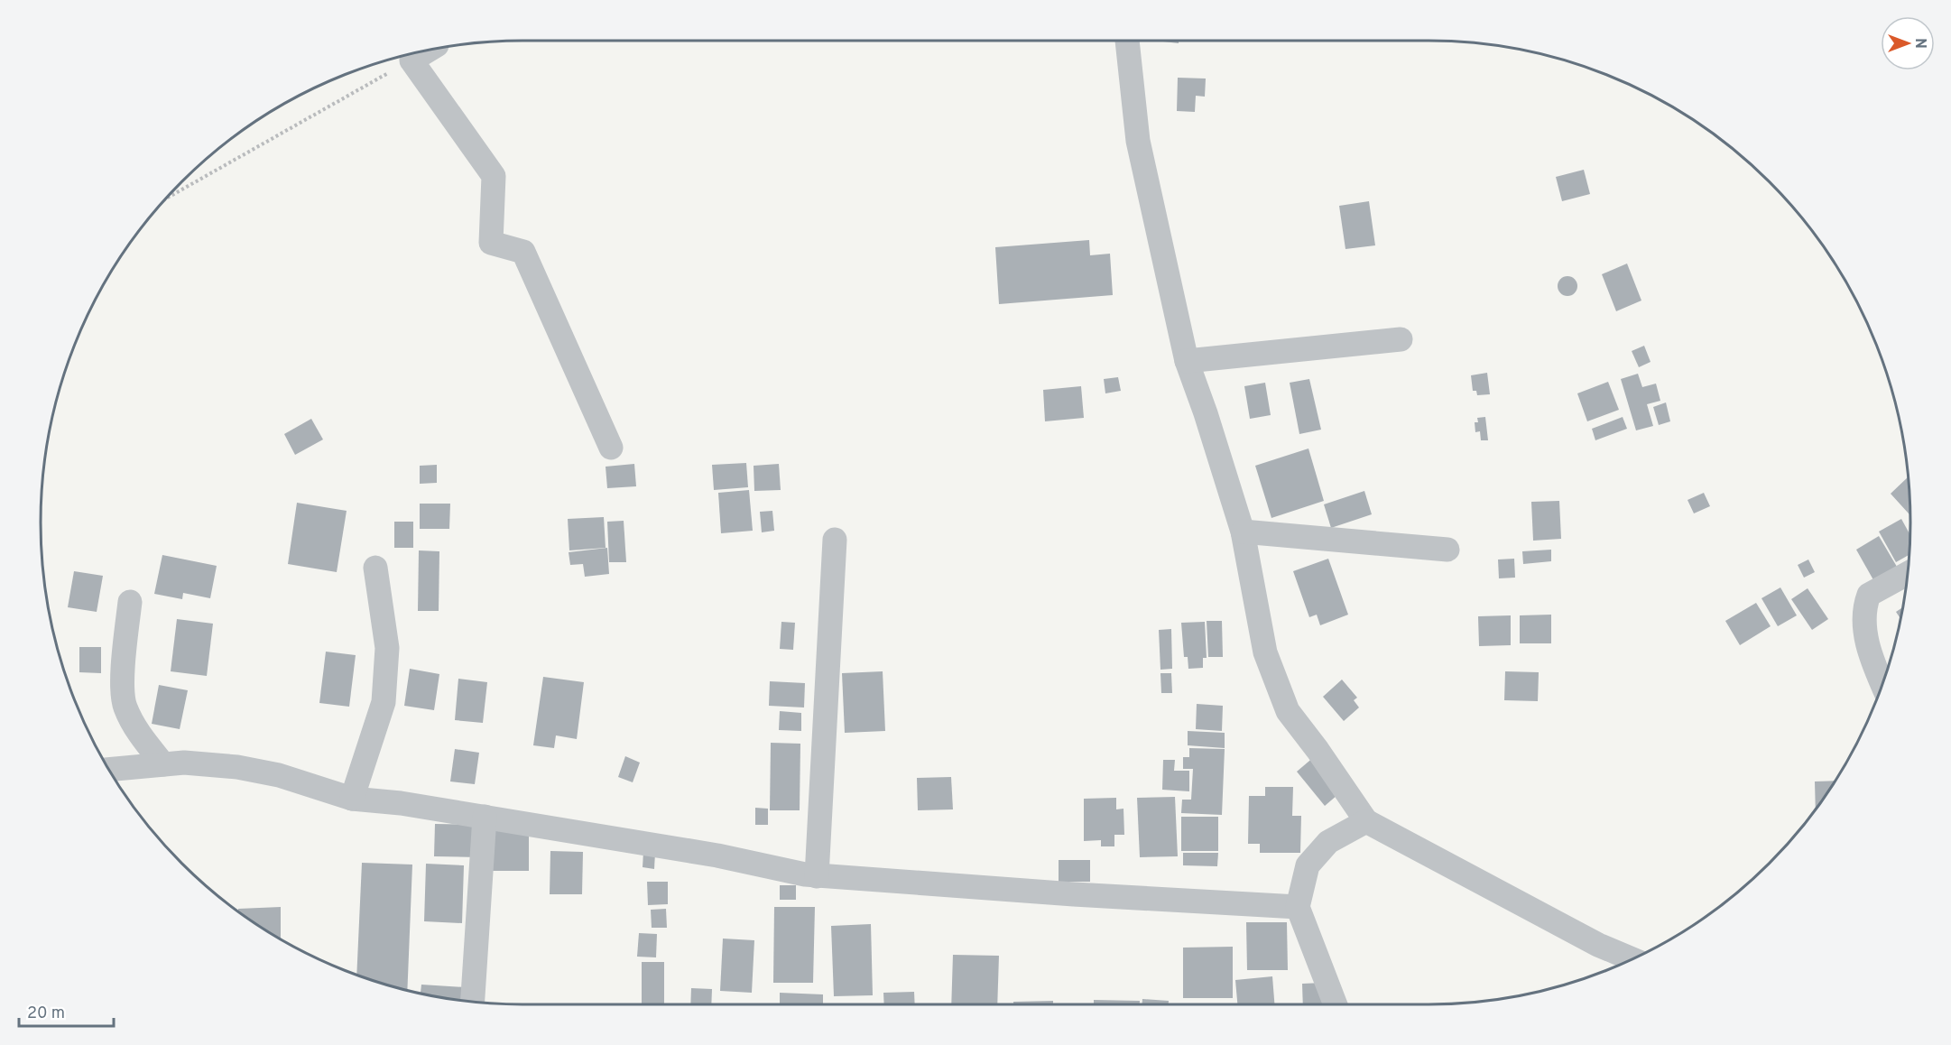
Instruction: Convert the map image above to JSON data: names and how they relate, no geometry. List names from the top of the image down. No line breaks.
{"scale_bar":"20 m","north":"right"}
